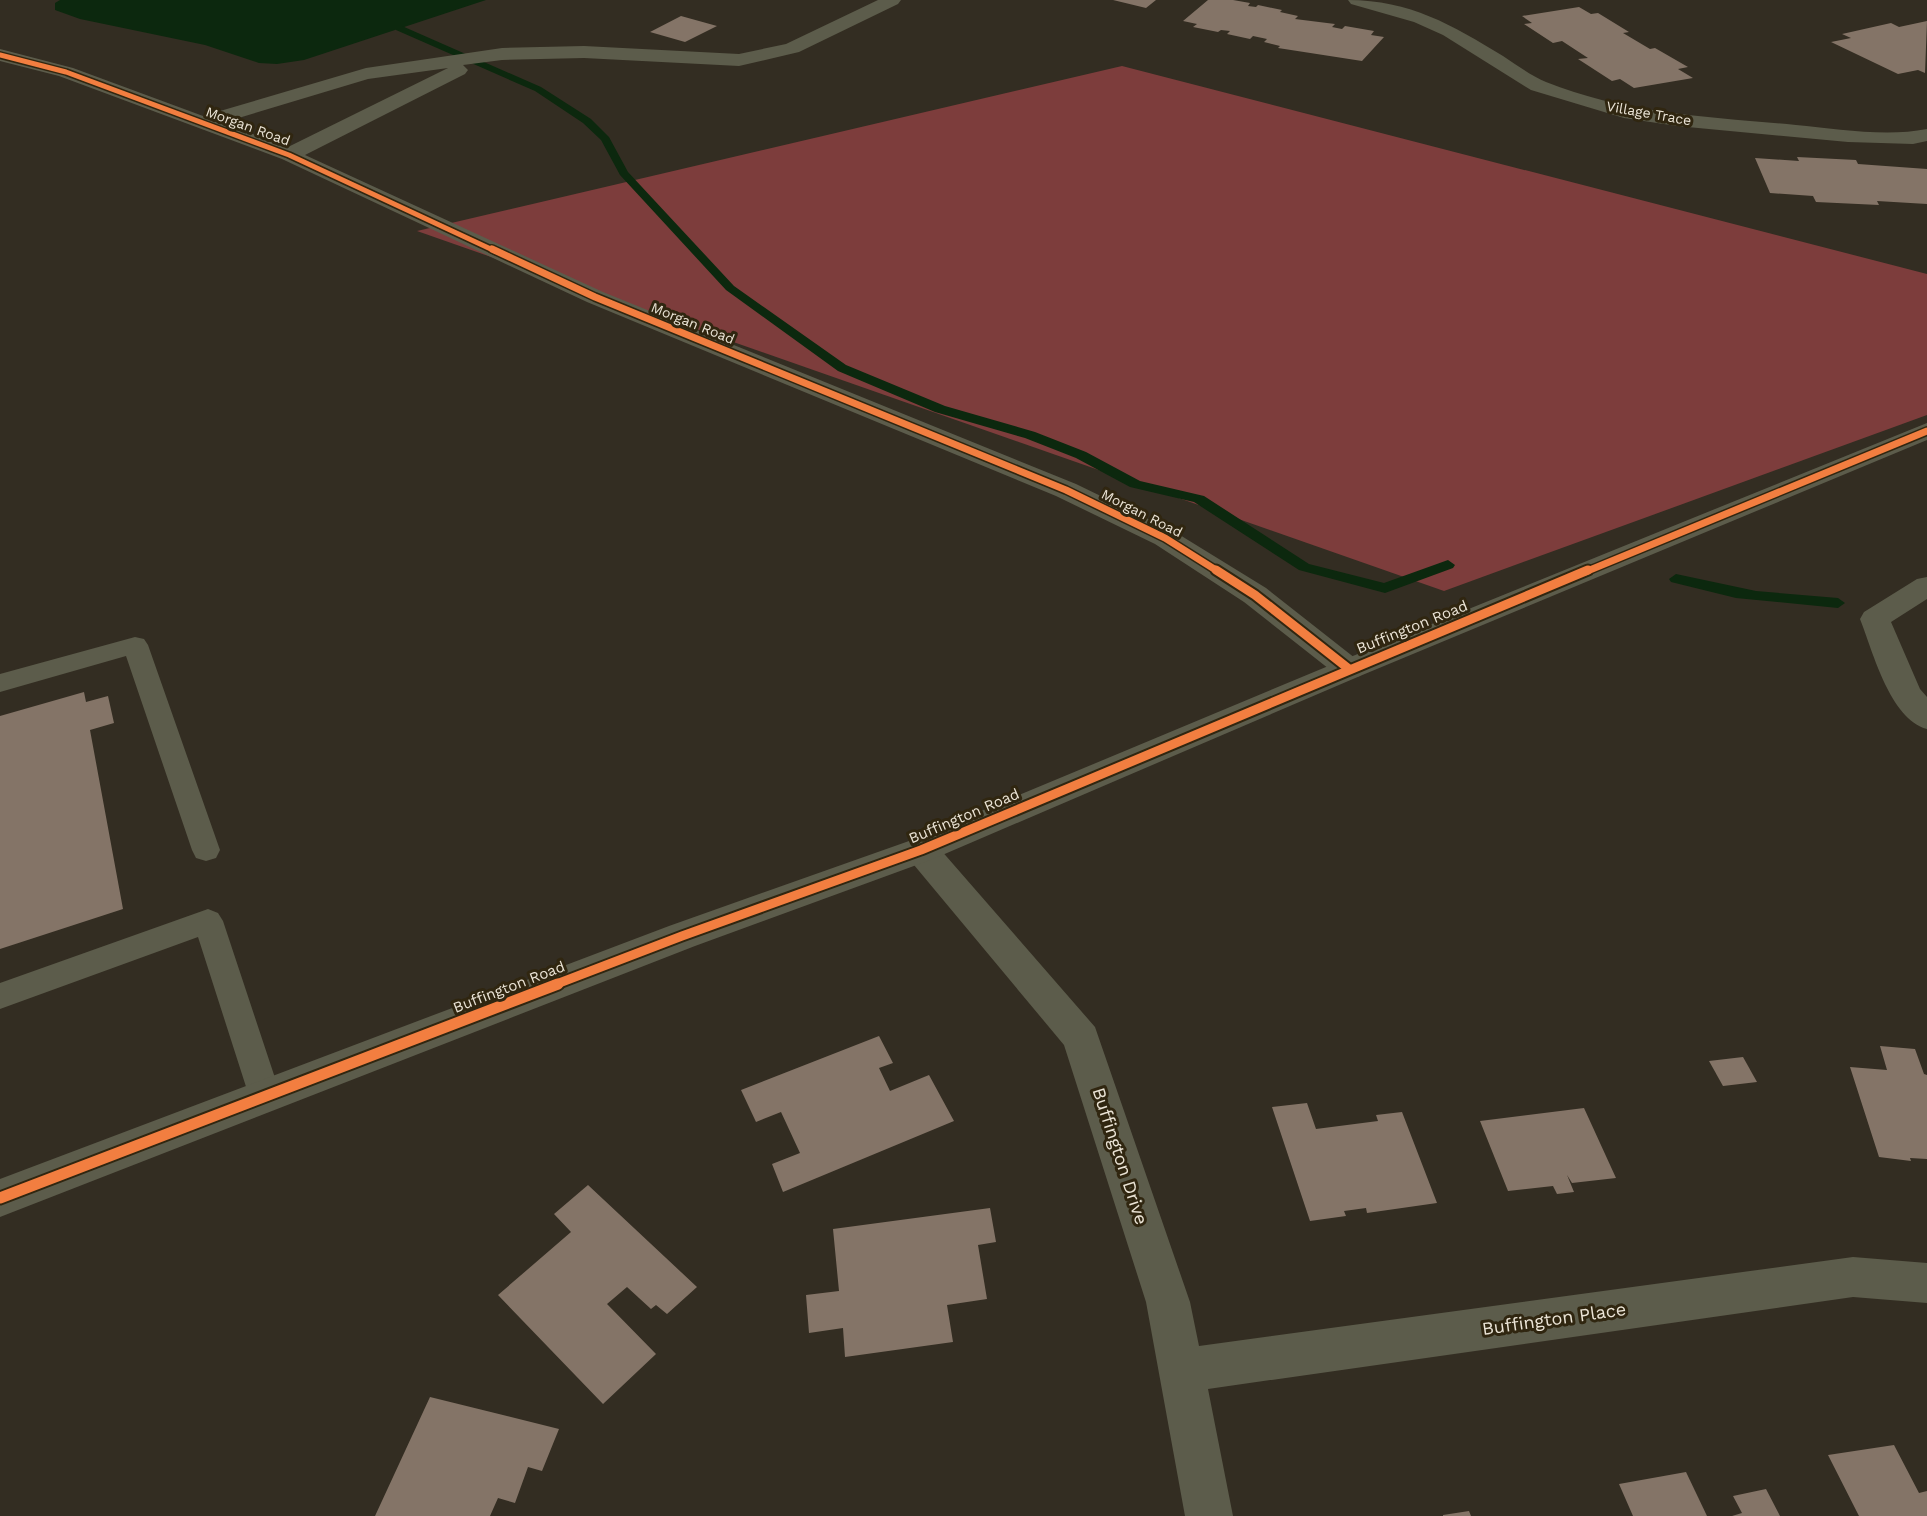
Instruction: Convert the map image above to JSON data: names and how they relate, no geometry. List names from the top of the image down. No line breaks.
{"streets":{"street":["Village Trace","Morgan Road","Buffington Road","Buffington Drive","Buffington Place"]},"crossings":[["Morgan Road","Buffington Road"],["Buffington Road","Buffington Drive"],["Buffington Drive","Buffington Place"]]}
